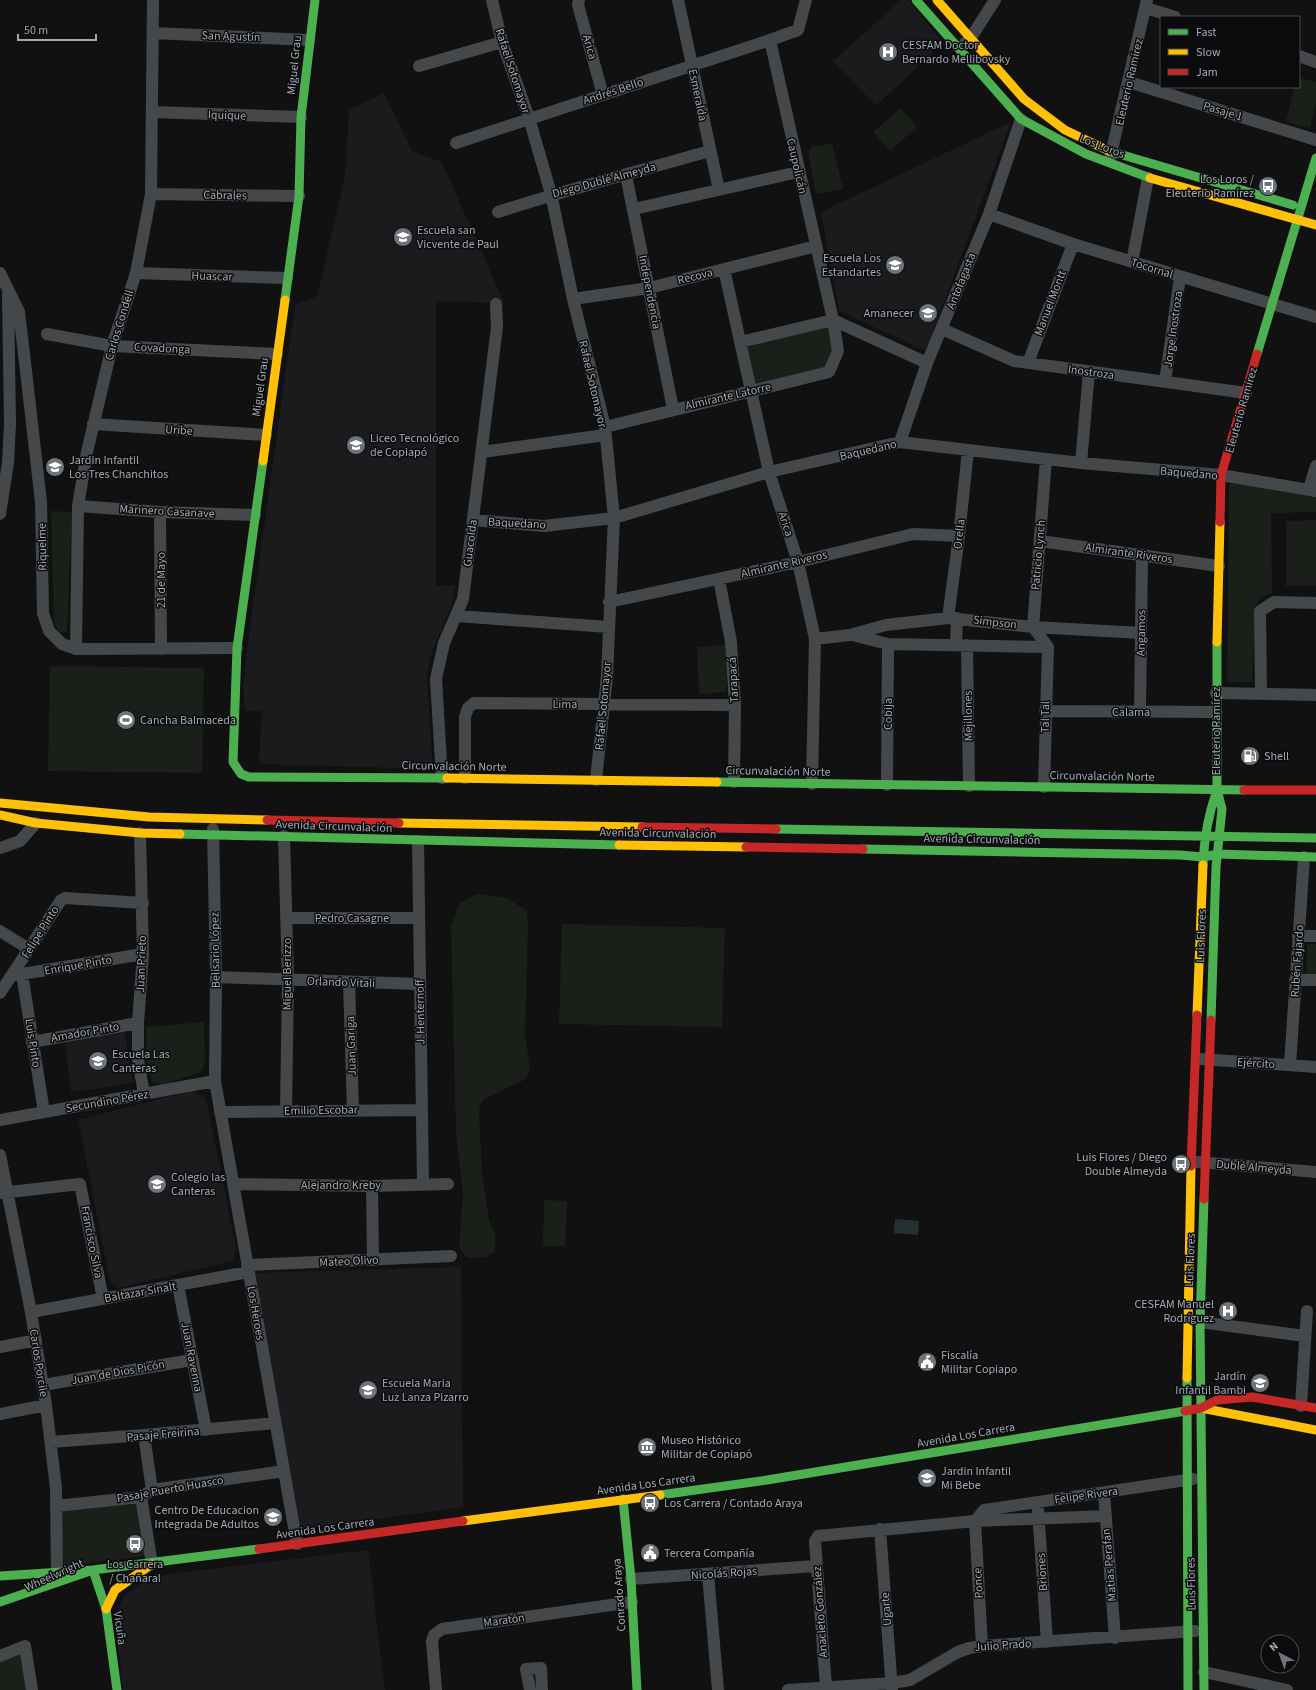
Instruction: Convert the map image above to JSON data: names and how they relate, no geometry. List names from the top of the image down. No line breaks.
{"streets":{"main road":["Miguel Grau","Eleuterio Ramírez","Los Loros","Circunvalación Norte","Avenida Circunvalación","Luis Flores","Avenida Los Carrera","Wheelwright","Conrado Araya","Vicuña"],"street":["San Agustín","Arica","Rafael Sotomayor","Andrés Bello","Esmeralda","Pasaje 1","Iquique","Caupolicán","Diego Dublé Almeyda","Cabrales","Tocornal","Huascar","Recova","Antofagasta","Independencia","Manuel Montt","Carlos Condell","Jorge Inostroza","Covadonga","Inostroza","Almirante Latorre","Uribe","Baquedano","Marinero Casanave","Orella","Guacolda","Riquelme","Almirante Riveros","Patricio Lynch","21 de Mayo","Simpson","Angamos","Tarapacá","Lima","Calama","Cobija","Mejillones","Tal Tal","Pedro Casagne","Felipe Pinto","Belisario López","Rubén Fajardo","Juan Prieto","Enrique Pinto","Miguel Berizzo","Orlando Vitali","J. Henternoff","Amador Pinto","Luis Pinto","Juan Gariga","Ejército","Secundino Pérez","Emilio Escobar","Dublé Almeyda","Alejandro Kreby","Francisco Silva","Mateo Olivo","Baltazar Sinalt","Los Héroes","Juan Ravenna","Carlos Porcile","Juan de Dios Picón","Pasaje Freirina","Pasaje Puerto Huasco","Felipe Rivera","Matias Perafan","Briones","Nicolás Rojas","Ponce","Ugarte","Anacleto González","Maratón","Julio Prado"]},"crossings":[["San Agustín","Miguel Grau"],["San Agustín","Carlos Condell"],["Arica","Andrés Bello"],["Arica","Recova"],["Arica","Almirante Latorre"],["Arica","Baquedano"],["Arica","Almirante Riveros"],["Arica","Simpson"],["Arica","Circunvalación Norte"],["Miguel Grau","Iquique"],["Miguel Grau","Cabrales"],["Miguel Grau","Huascar"],["Miguel Grau","Covadonga"],["Miguel Grau","Uribe"],["Miguel Grau","Marinero Casanave"],["Miguel Grau","Riquelme"],["Miguel Grau","Circunvalación Norte"],["Rafael Sotomayor","Andrés Bello"],["Rafael Sotomayor","Diego Dublé Almeyda"],["Rafael Sotomayor","Recova"],["Rafael Sotomayor","Almirante Latorre"],["Rafael Sotomayor","Baquedano"],["Rafael Sotomayor","Almirante Riveros"],["Rafael Sotomayor","Lima"],["Rafael Sotomayor","Circunvalación Norte"],["Eleuterio Ramírez","Pasaje 1"],["Eleuterio Ramírez","Los Loros"],["Eleuterio Ramírez","Tocornal"],["Eleuterio Ramírez","Inostroza"],["Eleuterio Ramírez","Baquedano"],["Eleuterio Ramírez","Almirante Riveros"],["Eleuterio Ramírez","Calama"],["Eleuterio Ramírez","Circunvalación Norte"],["Eleuterio Ramírez","Avenida Circunvalación"],["Eleuterio Ramírez","Luis Flores"],["Andrés Bello","Esmeralda"],["Andrés Bello","Caupolicán"],["Esmeralda","Diego Dublé Almeyda"],["Iquique","Carlos Condell"],["Los Loros","Antofagasta"],["Caupolicán","Recova"],["Caupolicán","Almirante Latorre"],["Diego Dublé Almeyda","Independencia"],["Cabrales","Carlos Condell"],["Tocornal","Antofagasta"],["Tocornal","Manuel Montt"],["Tocornal","Jorge Inostroza"],["Huascar","Carlos Condell"],["Recova","Independencia"],["Antofagasta","Inostroza"],["Antofagasta","Baquedano"],["Independencia","Almirante Latorre"],["Manuel Montt","Inostroza"],["Carlos Condell","Covadonga"],["Carlos Condell","Uribe"],["Carlos Condell","Marinero Casanave"],["Carlos Condell","Riquelme"],["Jorge Inostroza","Inostroza"],["Almirante Latorre","Guacolda"],["Baquedano","Orella"],["Baquedano","Guacolda"],["Baquedano","Patricio Lynch"],["Marinero Casanave","21 de Mayo"],["Orella","Almirante Riveros"],["Orella","Simpson"],["Orella","Mejillones"],["Guacolda","Circunvalación Norte"],["Riquelme","21 de Mayo"],["Almirante Riveros","Patricio Lynch"],["Almirante Riveros","Angamos"],["Almirante Riveros","Tarapacá"],["Patricio Lynch","Simpson"],["Simpson","Angamos"],["Simpson","Cobija"],["Simpson","Mejillones"],["Simpson","Tal Tal"],["Angamos","Calama"],["Tarapacá","Lima"],["Tarapacá","Circunvalación Norte"],["Lima","Circunvalación Norte"],["Calama","Tal Tal"],["Cobija","Circunvalación Norte"],["Mejillones","Circunvalación Norte"],["Tal Tal","Circunvalación Norte"],["Avenida Circunvalación","Luis Flores"],["Avenida Circunvalación","Belisario López"],["Avenida Circunvalación","Rubén Fajardo"],["Avenida Circunvalación","Juan Prieto"],["Avenida Circunvalación","Miguel Berizzo"],["Avenida Circunvalación","J. Henternoff"],["Pedro Casagne","Miguel Berizzo"],["Pedro Casagne","J. Henternoff"],["Felipe Pinto","Juan Prieto"],["Felipe Pinto","Enrique Pinto"],["Felipe Pinto","Luis Pinto"],["Luis Flores","Ejército"],["Luis Flores","Dublé Almeyda"],["Luis Flores","Avenida Los Carrera"],["Luis Flores","Felipe Rivera"],["Luis Flores","Julio Prado"],["Belisario López","Orlando Vitali"],["Belisario López","Secundino Pérez"],["Belisario López","Los Héroes"],["Rubén Fajardo","Ejército"],["Juan Prieto","Enrique Pinto"],["Juan Prieto","Amador Pinto"],["Juan Prieto","Secundino Pérez"],["Enrique Pinto","Luis Pinto"],["Miguel Berizzo","Orlando Vitali"],["Miguel Berizzo","Emilio Escobar"],["Orlando Vitali","J. Henternoff"],["Orlando Vitali","Juan Gariga"],["J. Henternoff","Emilio Escobar"],["J. Henternoff","Alejandro Kreby"],["Amador Pinto","Luis Pinto"],["Luis Pinto","Secundino Pérez"],["Juan Gariga","Emilio Escobar"],["Secundino Pérez","Los Héroes"],["Emilio Escobar","Los Héroes"],["Alejandro Kreby","Los Héroes"],["Francisco Silva","Baltazar Sinalt"],["Francisco Silva","Carlos Porcile"],["Mateo Olivo","Baltazar Sinalt"],["Mateo Olivo","Los Héroes"],["Baltazar Sinalt","Los Héroes"],["Baltazar Sinalt","Juan Ravenna"],["Baltazar Sinalt","Carlos Porcile"],["Los Héroes","Pasaje Freirina"],["Los Héroes","Avenida Los Carrera"],["Los Héroes","Pasaje Puerto Huasco"],["Juan Ravenna","Juan de Dios Picón"],["Juan Ravenna","Pasaje Freirina"],["Carlos Porcile","Juan de Dios Picón"],["Carlos Porcile","Pasaje Freirina"],["Carlos Porcile","Pasaje Puerto Huasco"],["Avenida Los Carrera","Wheelwright"],["Avenida Los Carrera","Conrado Araya"],["Avenida Los Carrera","Vicuña"],["Felipe Rivera","Matias Perafan"],["Felipe Rivera","Briones"],["Felipe Rivera","Ponce"],["Felipe Rivera","Ugarte"],["Felipe Rivera","Anacleto González"],["Matias Perafan","Julio Prado"],["Briones","Julio Prado"],["Nicolás Rojas","Conrado Araya"],["Nicolás Rojas","Anacleto González"],["Wheelwright","Vicuña"],["Ponce","Julio Prado"],["Conrado Araya","Maratón"],["Ugarte","Julio Prado"],["Anacleto González","Julio Prado"]],"places":{"hospital":["CESFAM Doctor Bernardo Mellibovsky","CESFAM Manuel Rodríguez"],"bus stop":["Los Loros / Eleuterio Ramírez","Luis Flores / Diego Double Almeyda","Los Carrera / Contado Araya","Los Carrera / Chañaral"],"school or university":["Escuela san Vicvente de Paul","Escuela Los Estandartes","Amanecer","Liceo Tecnológico de Copiapó","Jardin Infantil Los Tres Chanchitos","Escuela Las Canteras","Colegio las Canteras","Jardín Infantil Bambi","Escuela Maria Luz Lanza Pizarro","Jardin Infantil Mi Bebe","Centro De Educacion Integrada De Adultos"],"sports":["Cancha Balmaceda"],"fuel station":["Shell"],"public building":["Fiscalía Militar Copiapo","Tercera Compañía"],"museum":["Museo Histórico Militar de Copiapó"]},"legend":["Fast","Slow","Jam"],"scale_bar":"50 m","north":"top left"}
